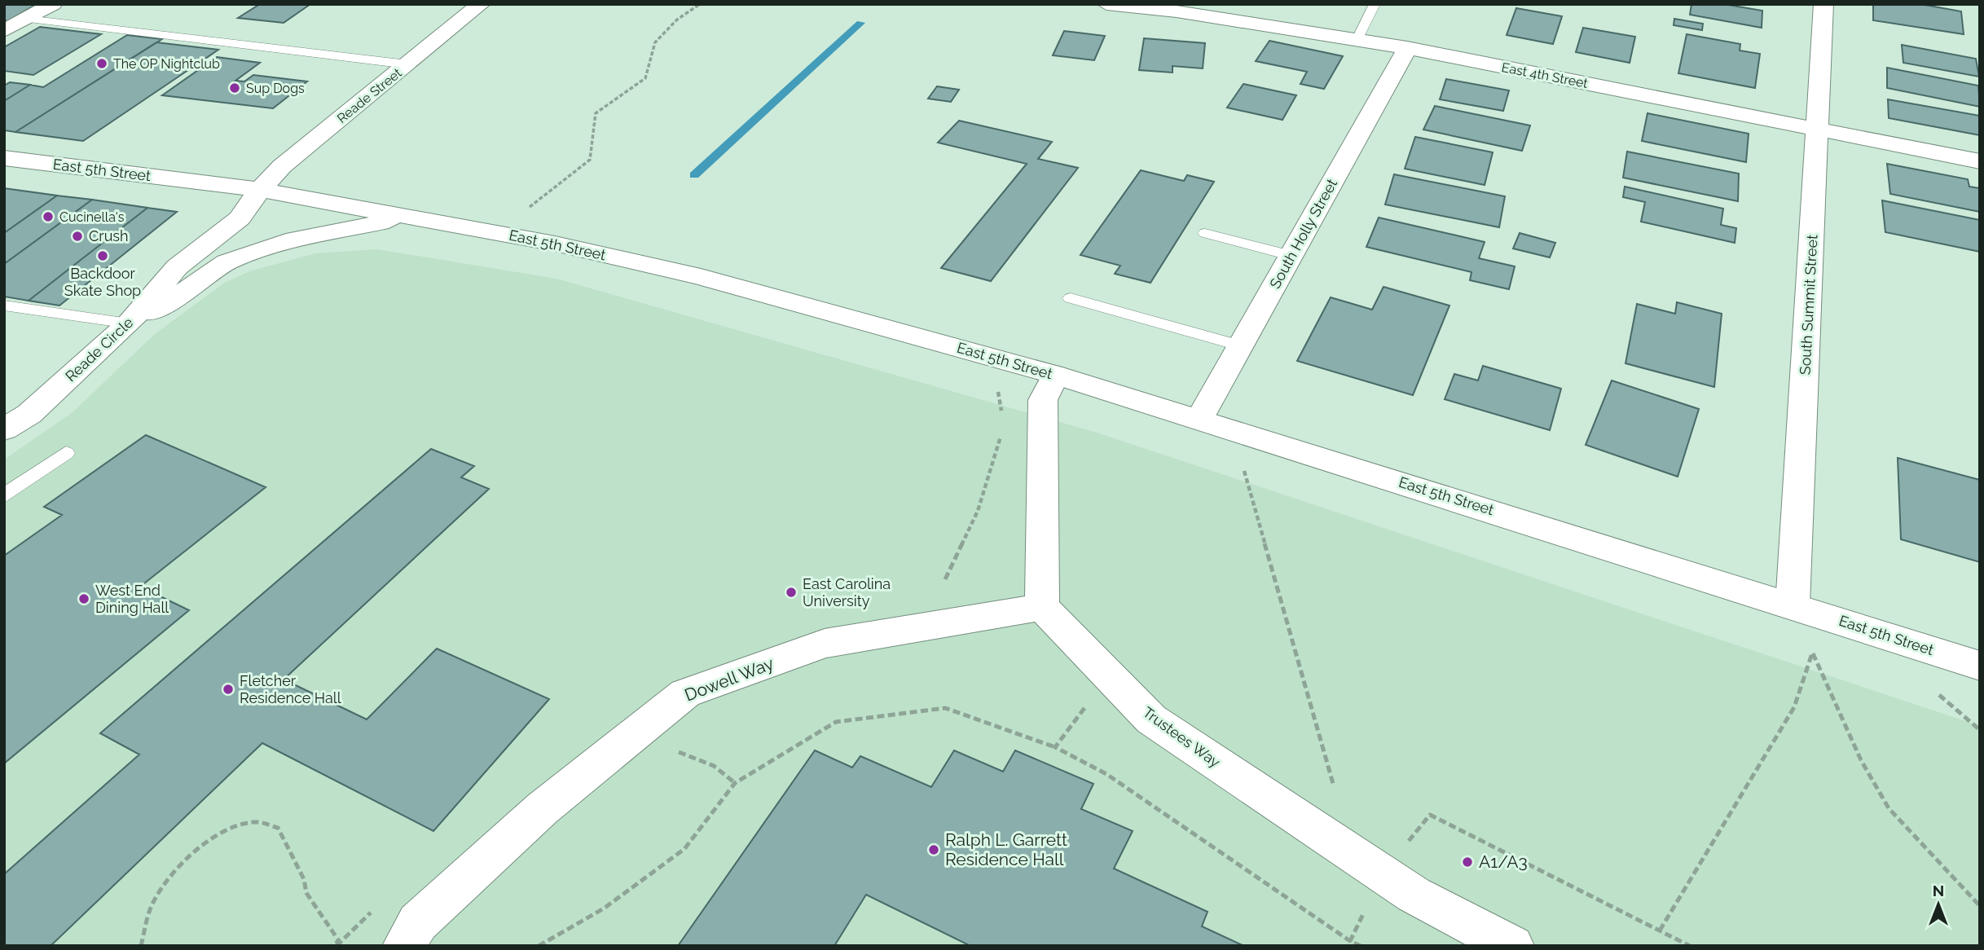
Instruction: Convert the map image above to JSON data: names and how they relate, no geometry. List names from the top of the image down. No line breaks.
{"streets":{"street":["East 4th Street","Reade Street","East 5th Street","South Holly Street","South Summit Street","Reade Circle","Dowell Way","Trustees Way"]},"crossings":[["East 4th Street","South Holly Street"],["East 4th Street","South Summit Street"],["Reade Street","East 5th Street"],["Reade Street","Reade Circle"],["East 5th Street","South Holly Street"],["East 5th Street","South Summit Street"],["East 5th Street","Reade Circle"],["Dowell Way","Trustees Way"]],"places":["The OP Nightclub","Sup Dogs","Cucinella's","Crush","Backdoor Skate Shop","East Carolina University","West End Dining Hall","Fletcher Residence Hall","Ralph L. Garrett Residence Hall","A1/A3"],"north":"top"}
